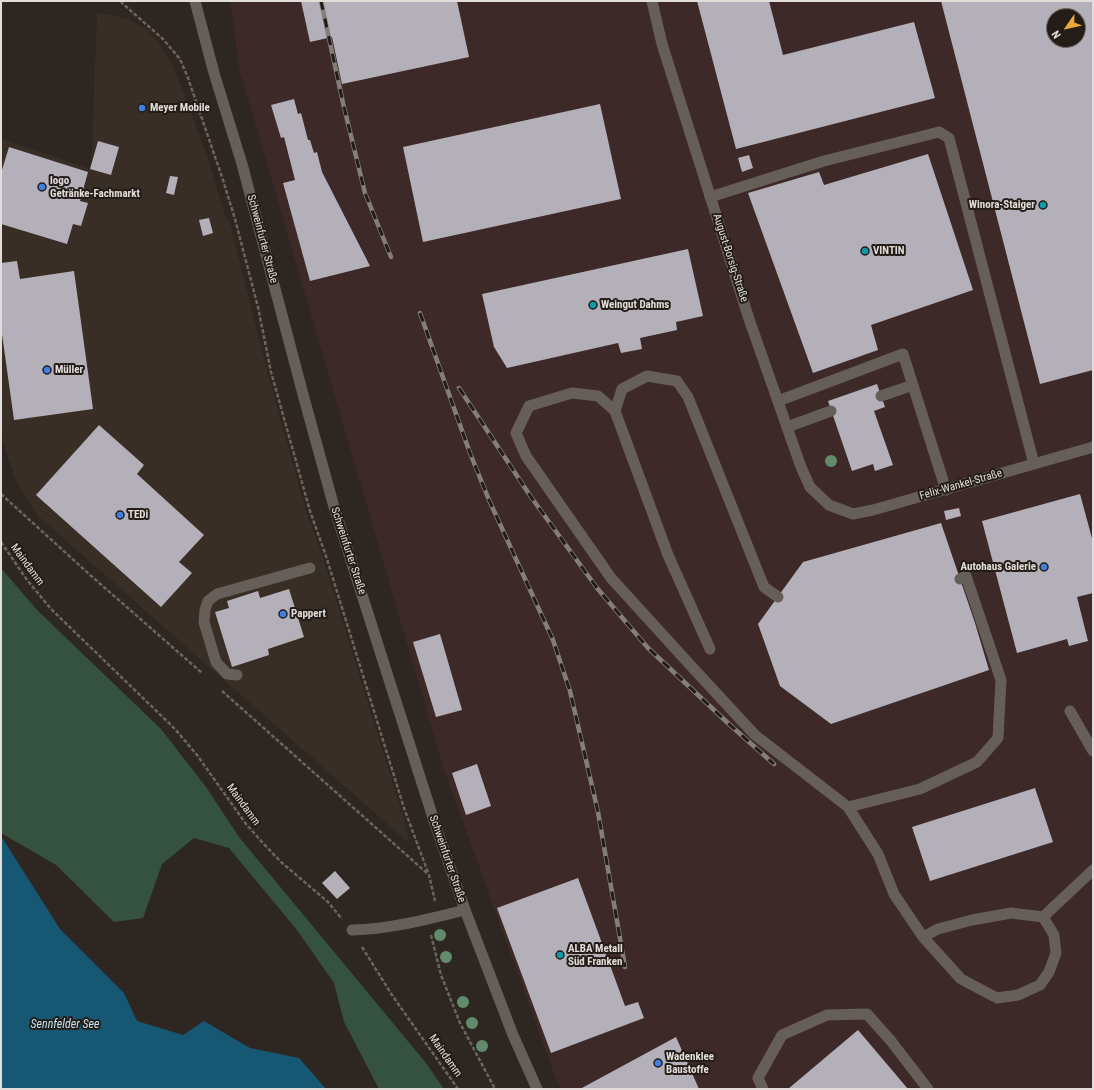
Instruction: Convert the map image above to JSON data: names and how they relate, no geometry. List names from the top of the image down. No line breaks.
{"streets":{"main road":["Schweinfurter Straße","August-Borsig-Straße","Felix-Wankel-Straße"],"path":["Maindamm"]},"crossings":[["August-Borsig-Straße","Felix-Wankel-Straße"]],"water":["Sennfelder See"],"places":["Meyer Mobile","logo Getränke-Fachmarkt","Winora-Staiger","VINTIN","Weingut Dahms","Müller","TEDi","Autohaus Galerie","Pappert","ALBA Metall Süd Franken","Wadenklee Baustoffe"],"north":"bottom left"}
